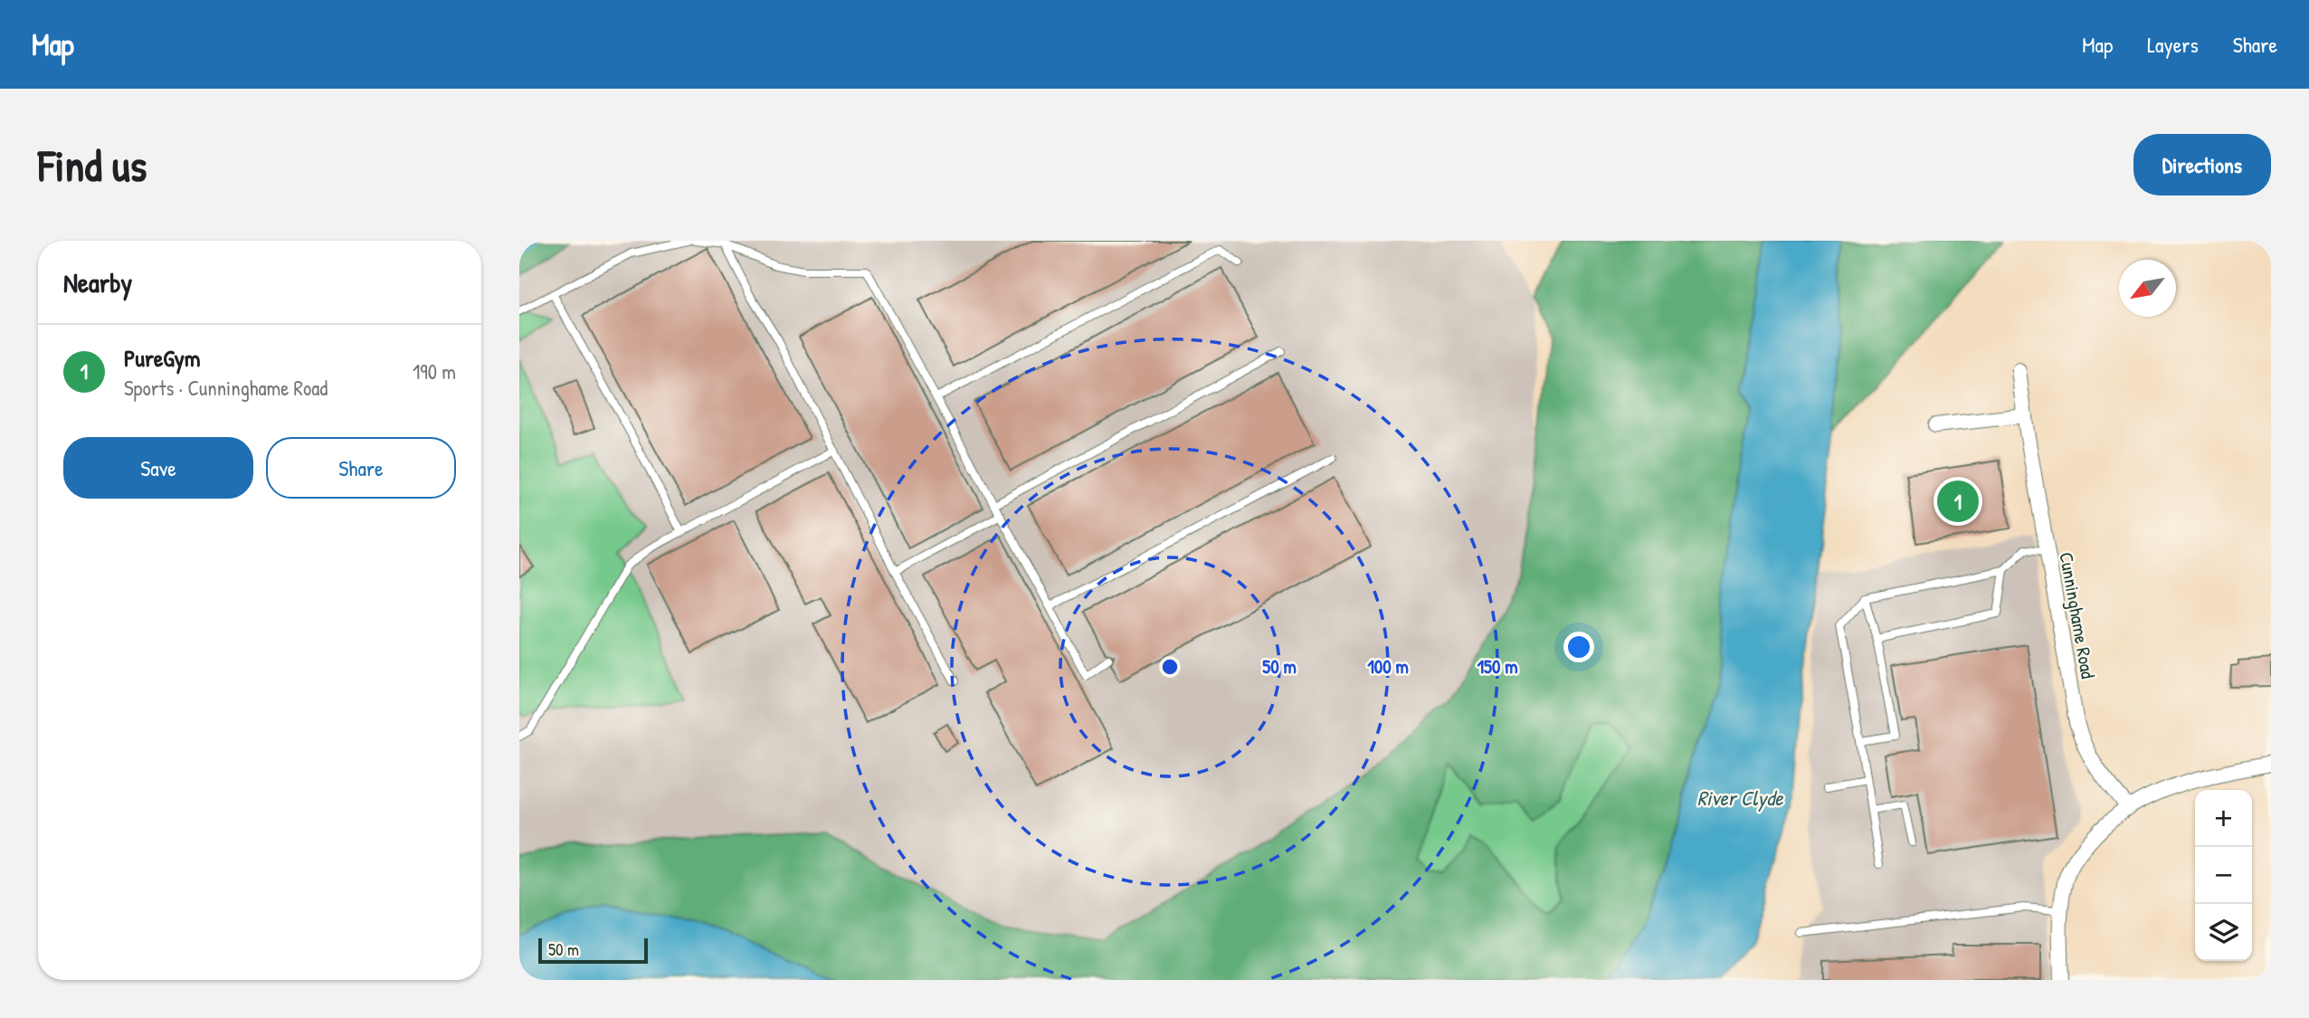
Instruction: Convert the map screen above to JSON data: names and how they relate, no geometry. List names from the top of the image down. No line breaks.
{"streets":{"street":["Cunninghame Road"]},"water":["River Clyde"],"scale_bar":"50 m","north":"bottom left","page":{"header":"Map","nav":["Map","Layers","Share"],"buttons":["Directions",["Save","Share"]],"title":"Find us","heading":"Nearby","list":[{"mark":"1","name":"PureGym","note":"Sports · Cunninghame Road","value":"190 m"}],"pins":"1","map_buttons":["+","−"],"scale":"50 m"},"rings":["50 m","100 m","150 m"]}
